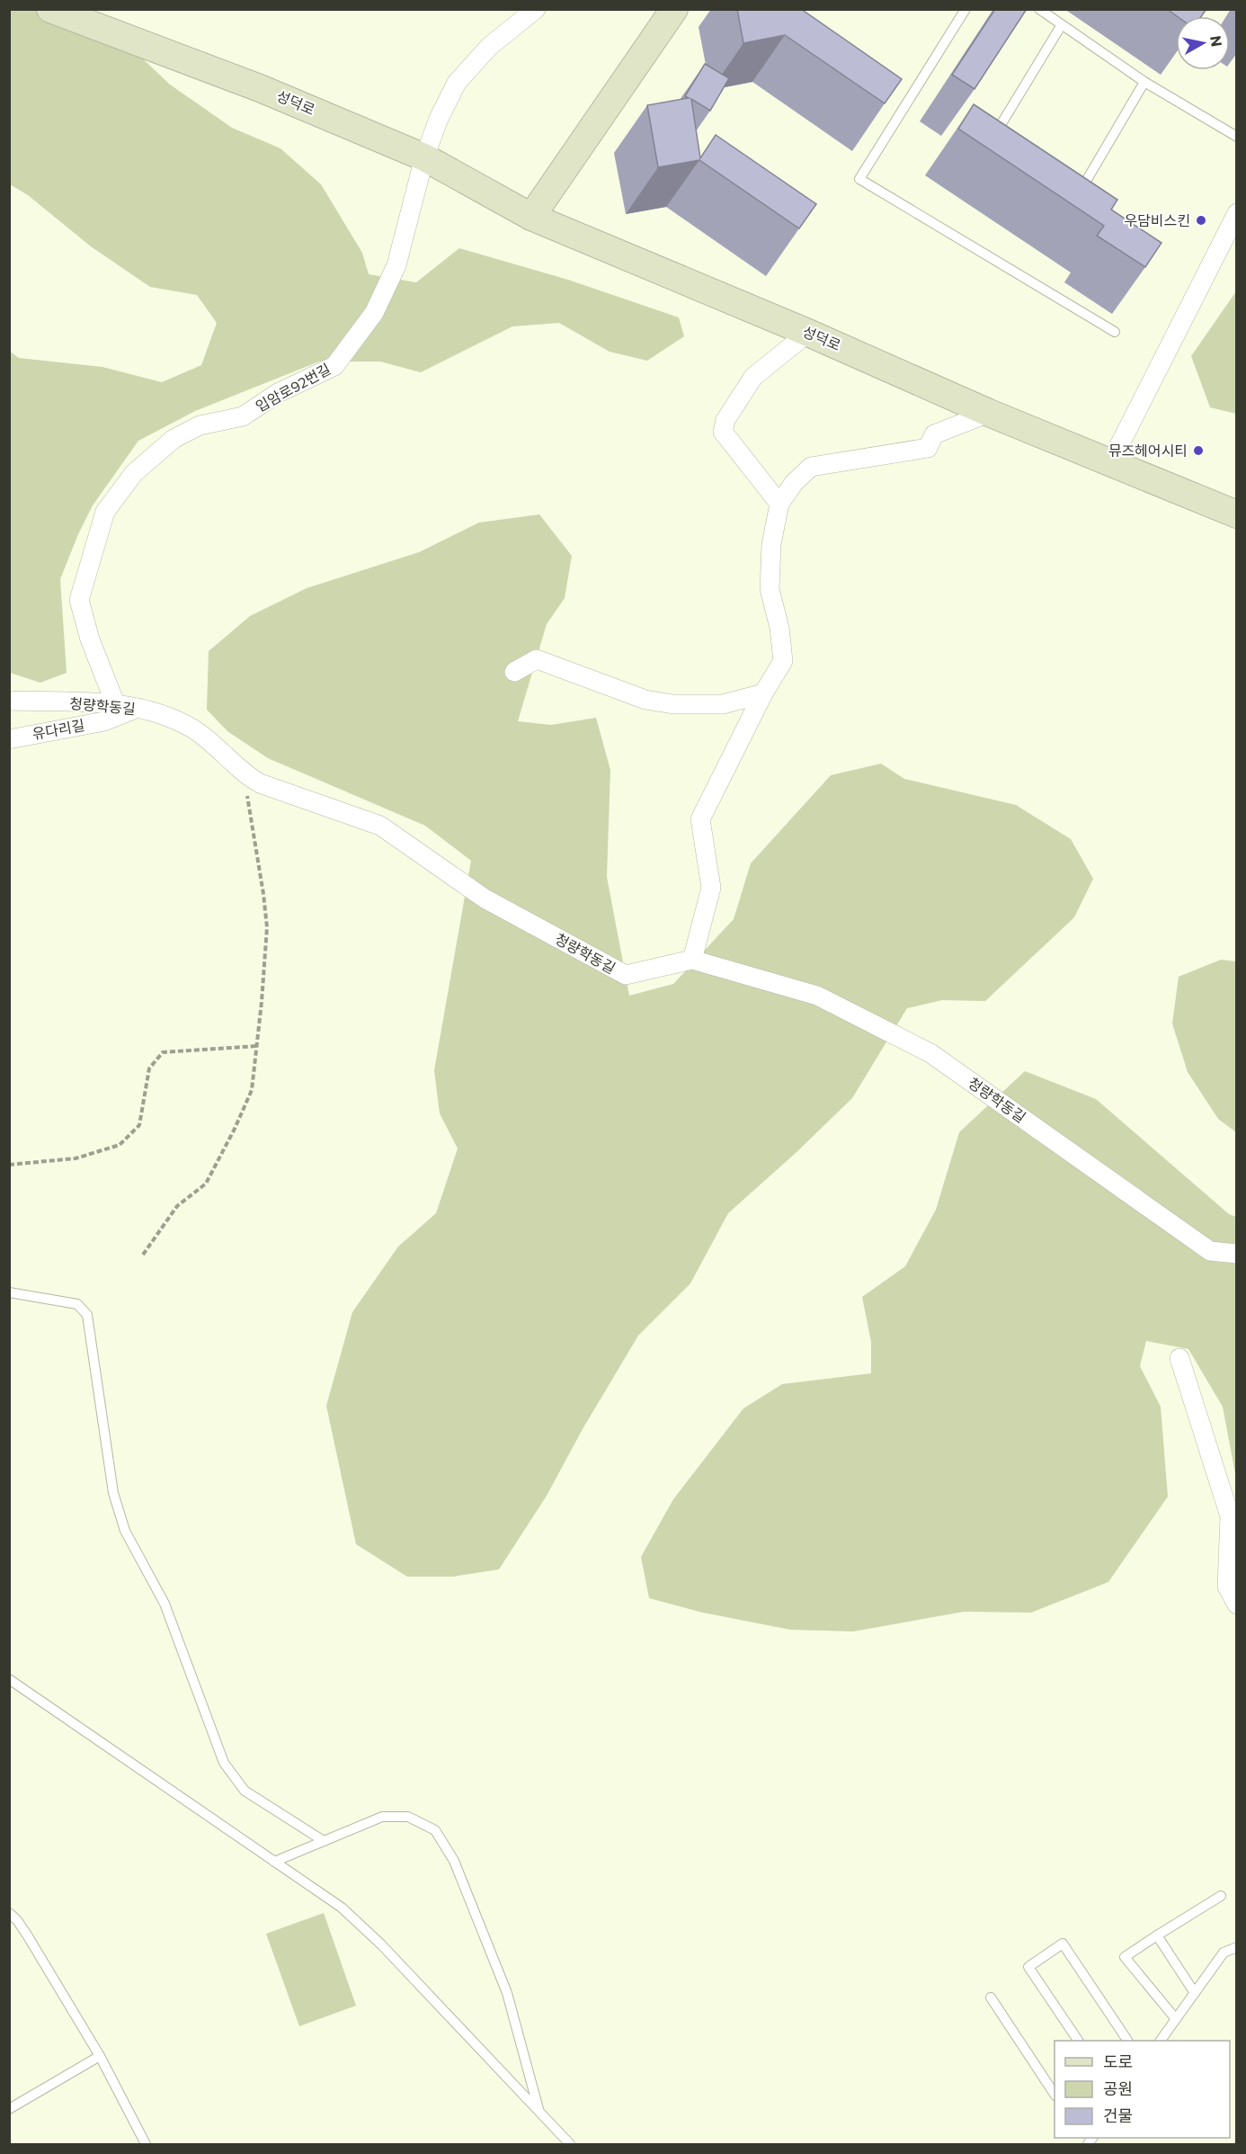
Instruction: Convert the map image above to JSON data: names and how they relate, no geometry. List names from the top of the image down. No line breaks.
{"streets":{"street":["성덕로","입암로92번길","청량학동길","유다리길"]},"crossings":[["성덕로","입암로92번길"],["입암로92번길","청량학동길"],["청량학동길","유다리길"]],"places":["우담비스킨","뮤즈헤어시티"],"legend":["도로","공원","건물"],"north":"right"}
